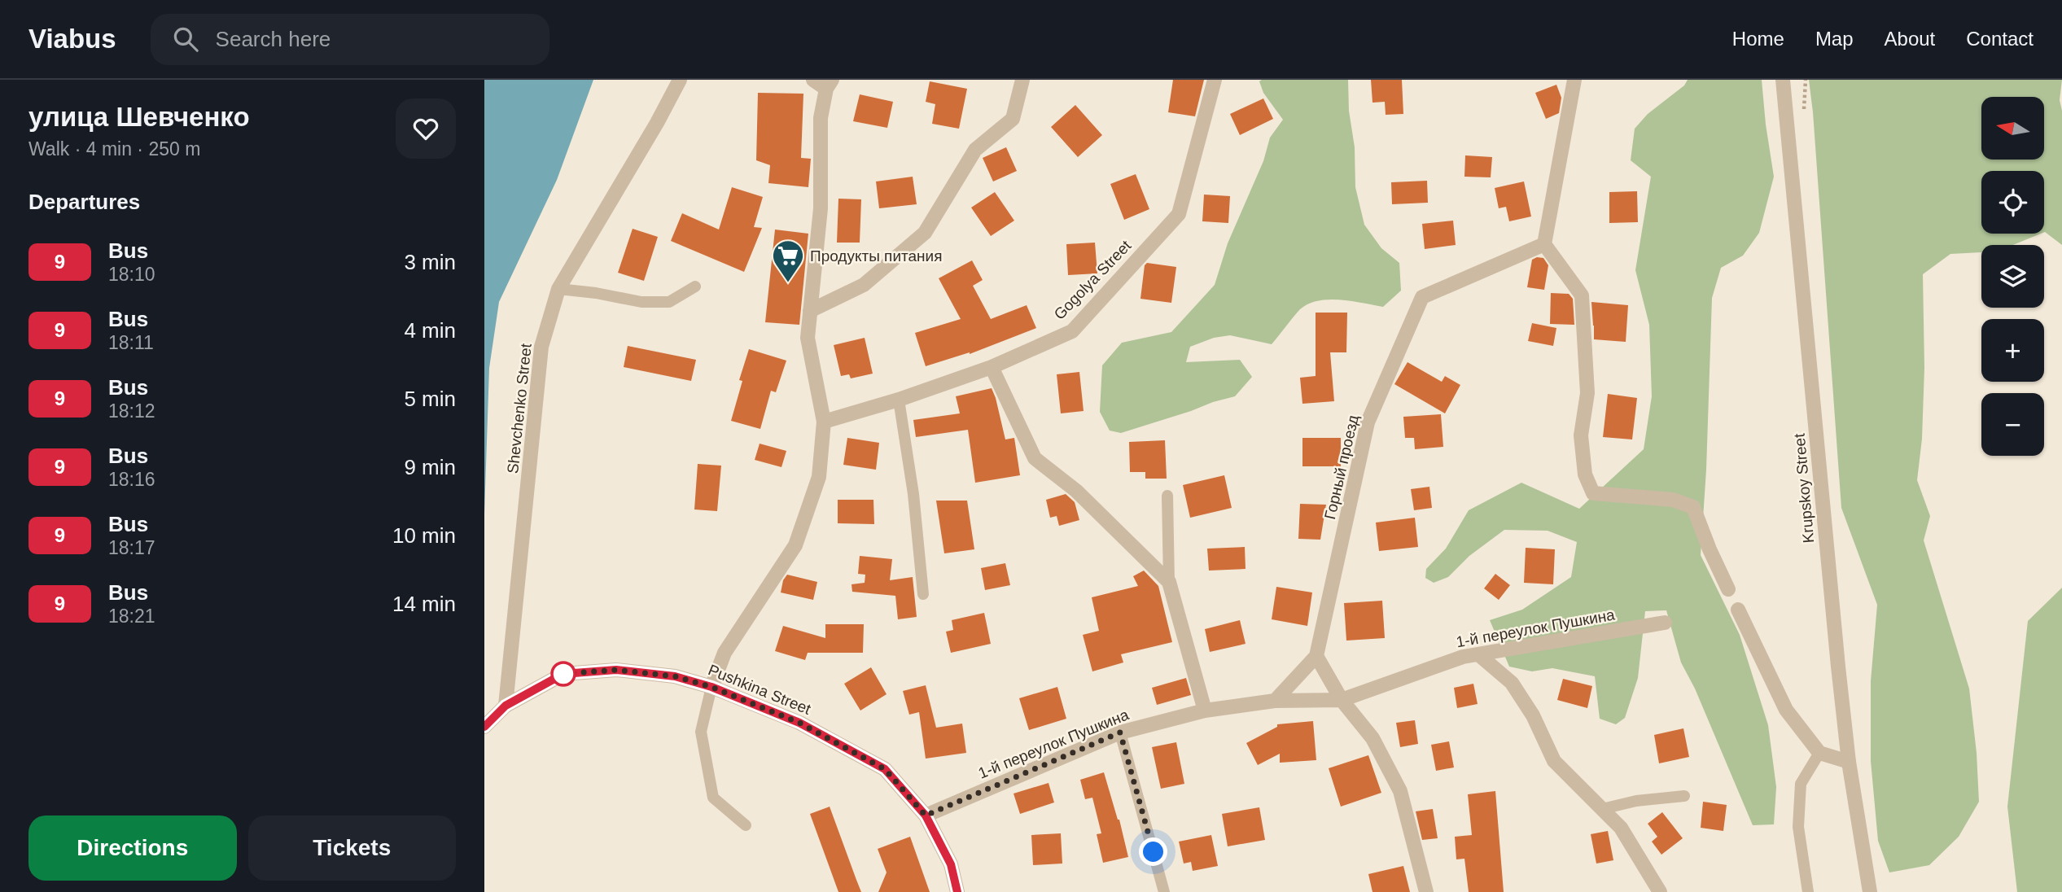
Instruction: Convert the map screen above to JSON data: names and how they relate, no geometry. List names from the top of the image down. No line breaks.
{"streets":{"street":["Gogolya Street","Shevchenko Street","Горный проезд","Krupskoy Street","1-й переулок Пушкина","Pushkina Street"]},"crossings":[["Shevchenko Street","Pushkina Street"],["1-й переулок Пушкина","Pushkina Street"]],"places":{"supermarket":["Продукты питания"]},"lines":["bus line 9"],"north":"left","page":{"header":"Viabus","search":"Search here","nav":["Home","Map","About","Contact"],"heading":[["улица Шевченко","Walk · 4 min · 250 m"],"Departures"],"map_buttons":["+","−"],"list":[{"mark":"9","name":"Bus","note":"18:10","value":"3 min"},{"mark":"9","name":"Bus","note":"18:11","value":"4 min"},{"mark":"9","name":"Bus","note":"18:12","value":"5 min"},{"mark":"9","name":"Bus","note":"18:16","value":"9 min"},{"mark":"9","name":"Bus","note":"18:17","value":"10 min"},{"mark":"9","name":"Bus","note":"18:21","value":"14 min"}],"buttons":["Directions","Tickets"]}}
